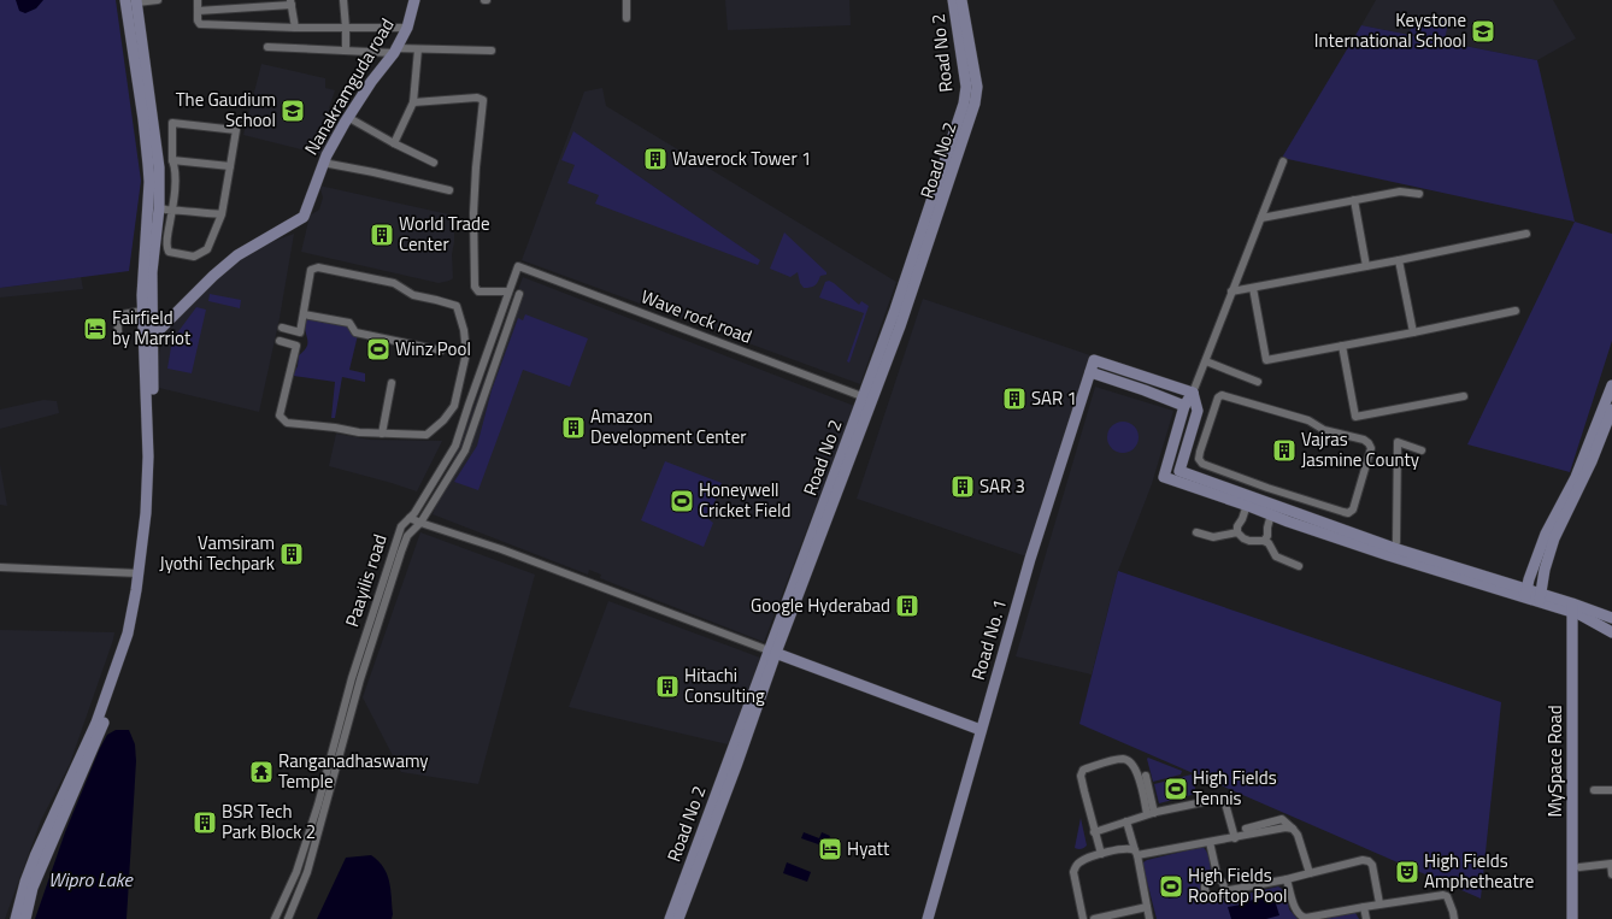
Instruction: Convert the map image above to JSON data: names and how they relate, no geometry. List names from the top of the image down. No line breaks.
{"streets":{"street":["Road No 2","Nanakramguda road","Road No.2","Wave rock road","Paayilis road","Road No. 1","MySpace Road"]},"crossings":[["Road No 2","Road No.2"],["Road No 2","Wave rock road"],["Wave rock road","Paayilis road"]],"water":["Wipro Lake"],"places":{"school or university":["Keystone International School","The Gaudium School"],"building":["Waverock Tower 1","World Trade Center","SAR 1","Amazon Development Center","Vajras Jasmine County","SAR 3","Vamsiram Jyothi Techpark","Google Hyderabad","Hitachi Consulting","BSR Tech Park Block 2"],"hotel":["Fairfield by Marriot","Hyatt"],"sports":["Winz Pool","Honeywell Cricket Field","High Fields Tennis","High Fields Rooftop Pool"],"temple":["Ranganadhaswamy Temple"],"theatre":["High Fields Amphetheatre"]}}
